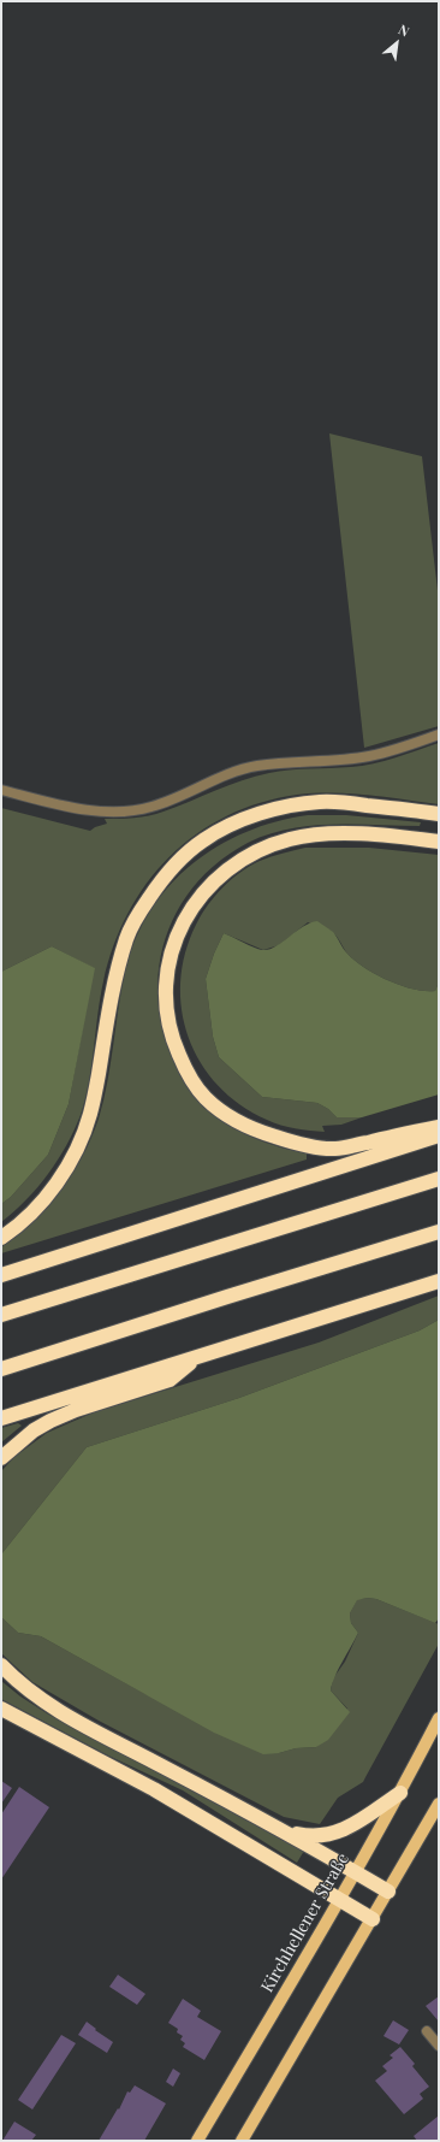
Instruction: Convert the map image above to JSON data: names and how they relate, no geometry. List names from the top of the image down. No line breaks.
{"streets":{"main road":["Kirchhellener Straße"]},"north":"top right"}
